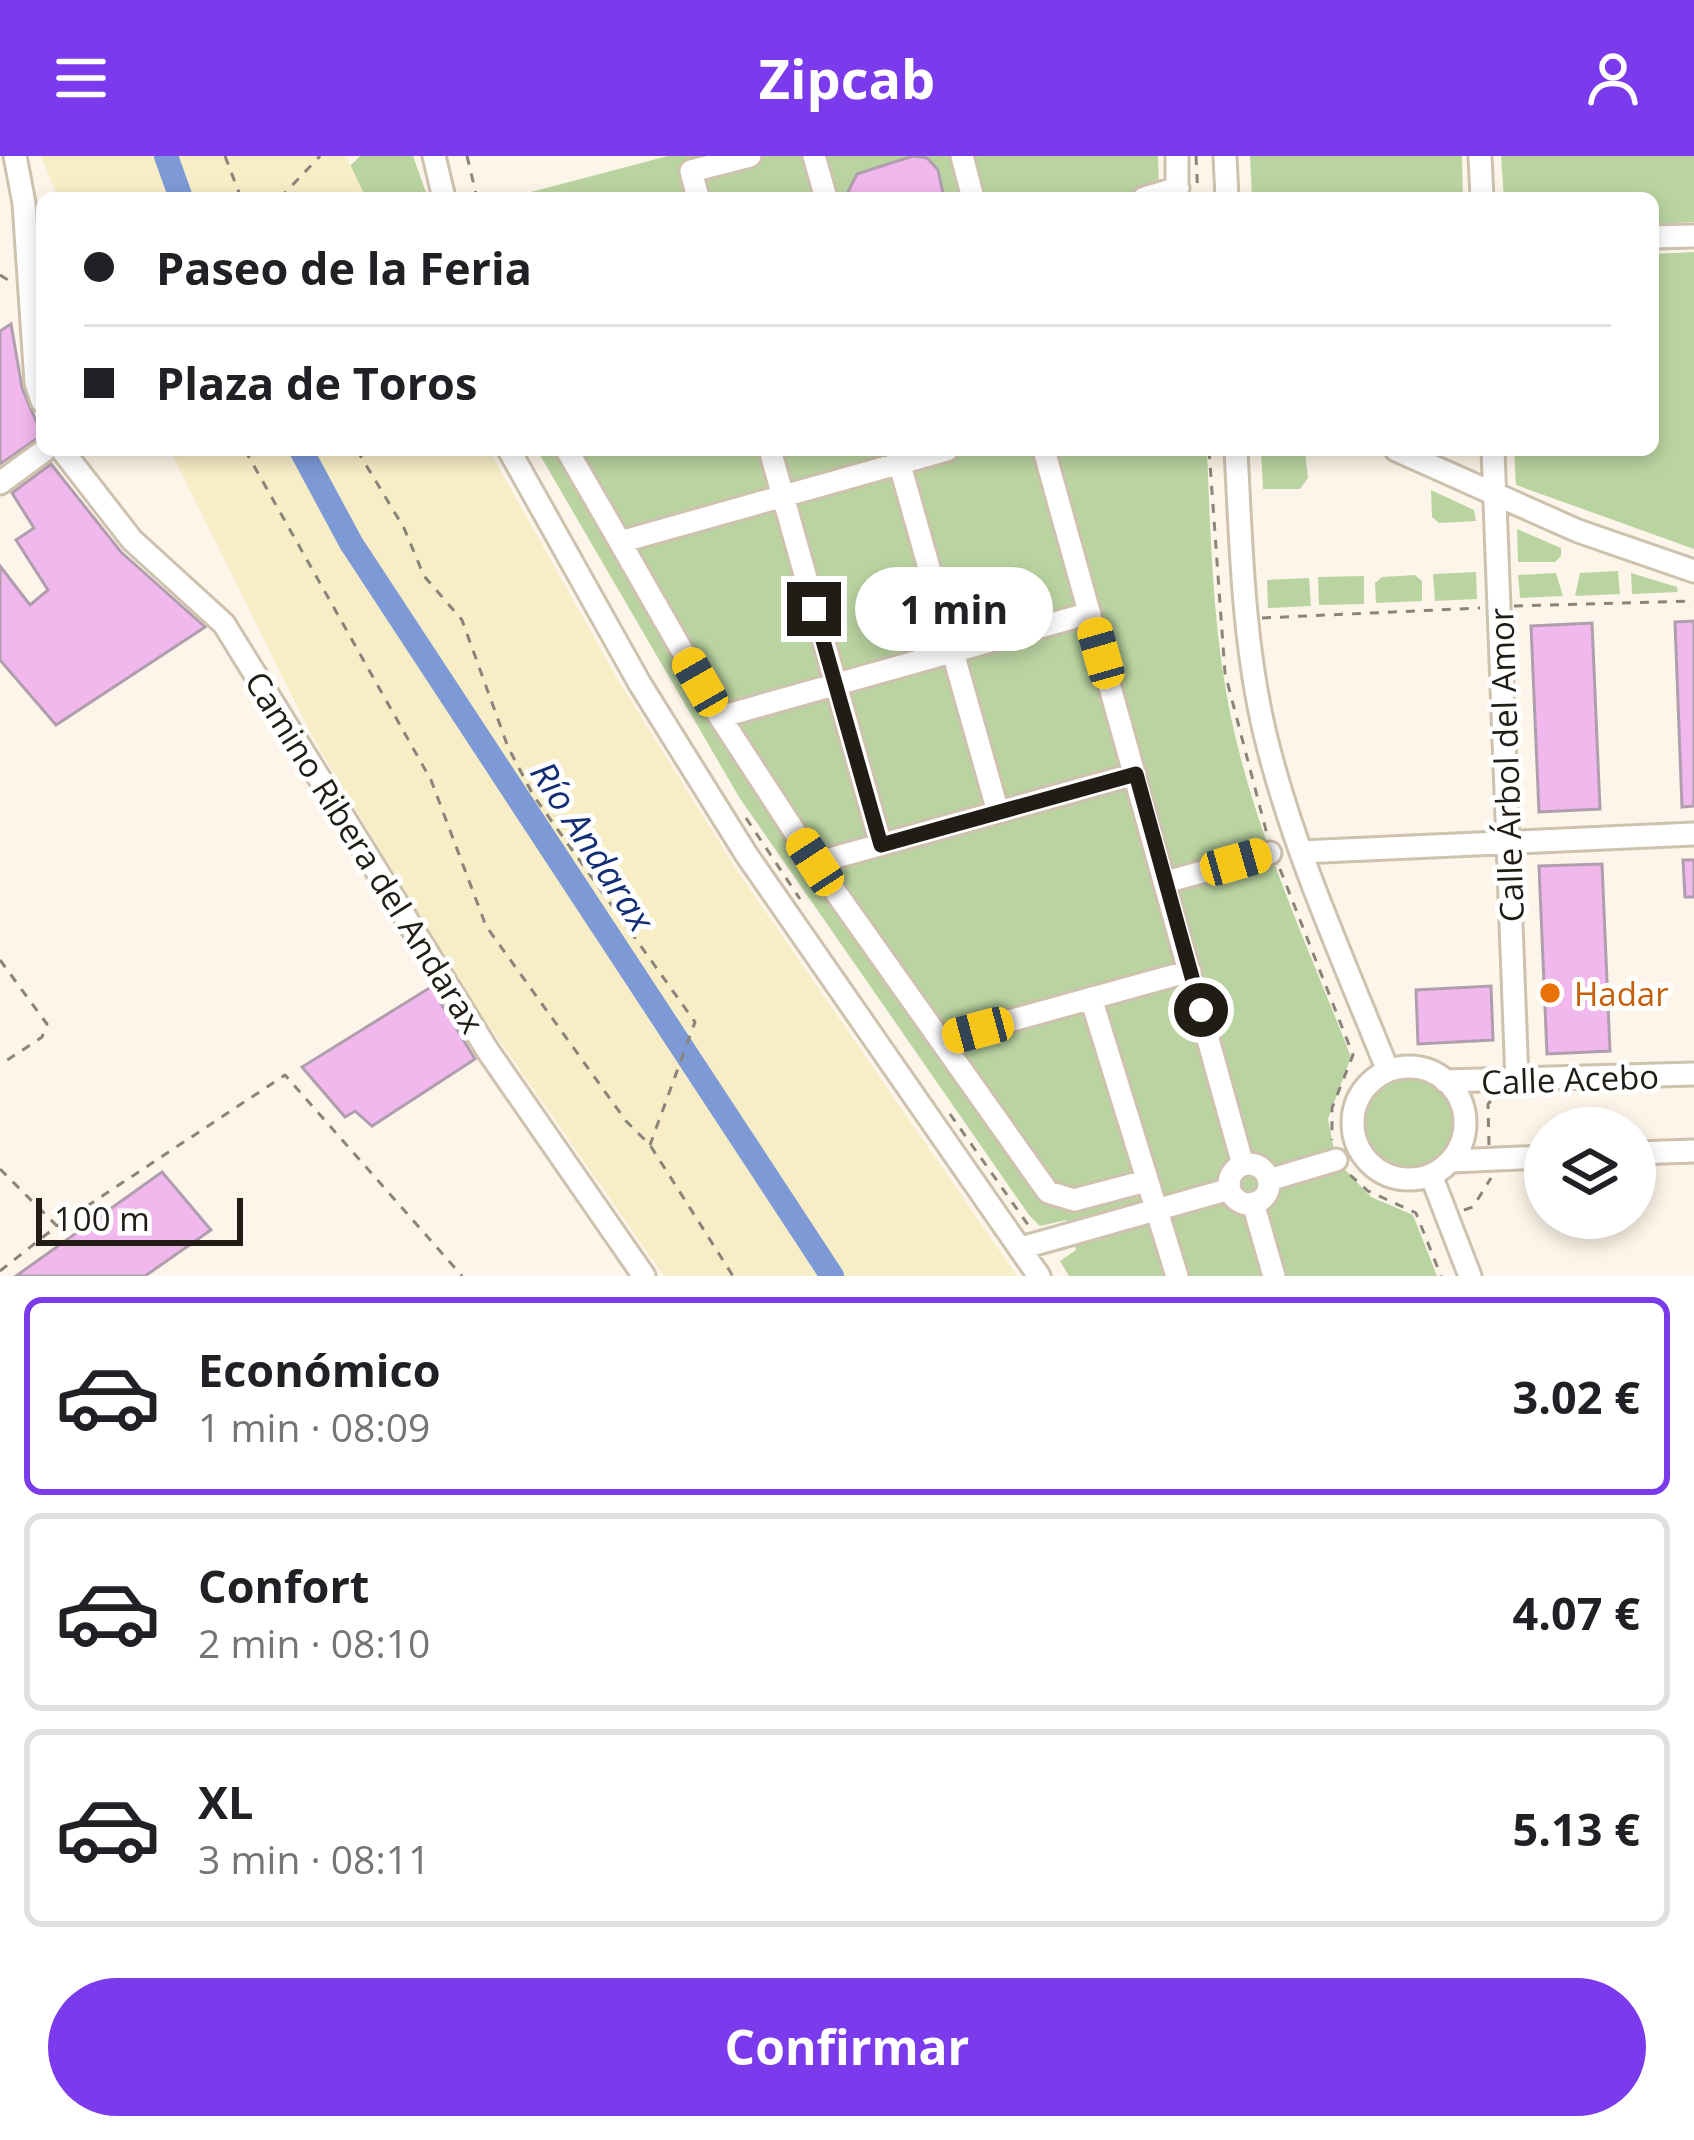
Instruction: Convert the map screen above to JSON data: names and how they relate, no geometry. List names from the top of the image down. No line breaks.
{"streets":{"street":["Calle Árbol del Amor","Camino Ribera del Andarax","Calle Acebo"]},"crossings":[["Calle Árbol del Amor","Calle Acebo"]],"water":["Río Andarax"],"places":["Hadar"],"scale_bar":"100 m","page":{"header":"Zipcab","banner":["Paseo de la Feria","Plaza de Toros"],"bubble":"1 min","scale":"100 m","list":[{"name":"Económico","note":"1 min · 08:09","value":"3.02 €"},{"name":"Confort","note":"2 min · 08:10","value":"4.07 €"},{"name":"XL","note":"3 min · 08:11","value":"5.13 €"}],"buttons":"Confirmar"}}
